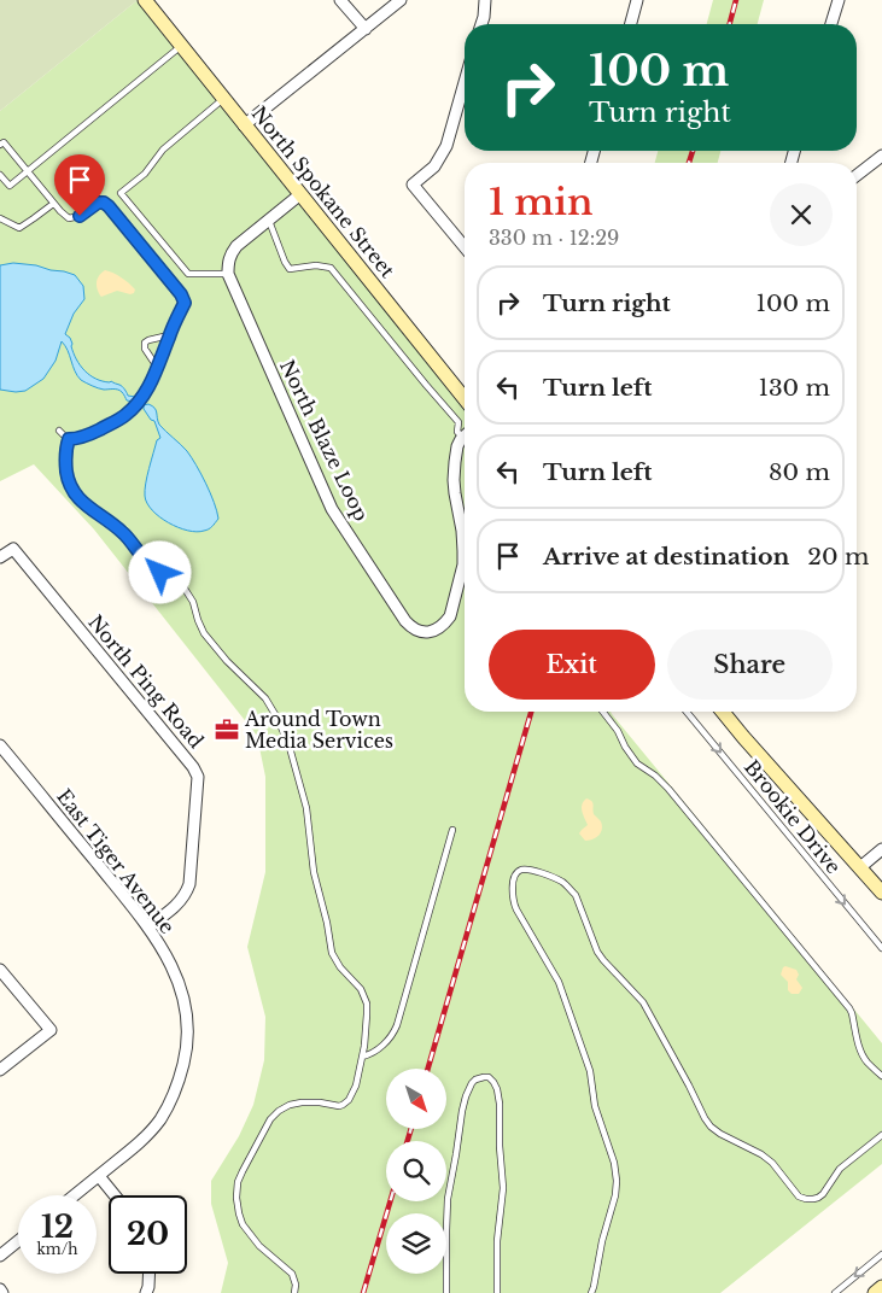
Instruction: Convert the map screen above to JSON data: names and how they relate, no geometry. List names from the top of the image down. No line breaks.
{"streets":{"street":["North Spokane Street","North Blaze Loop","North Ping Road","East Tiger Avenue"],"lane":["Brookie Drive"]},"crossings":[["North Ping Road","East Tiger Avenue"]],"one_way":["Brookie Drive"],"places":{"office":["Around Town Media Services"]},"north":"bottom right","page":{"turn":["100 m","Turn right"],"heading":["1 min","330 m · 12:29"],"list":[{"name":"Turn right","value":"100 m"},{"name":"Turn left","value":"130 m"},{"name":"Turn left","value":"80 m"},{"name":"Arrive at destination","value":"20 m"}],"buttons":["Exit","Share"],"speed":"12 km/h","limit":"20"}}
